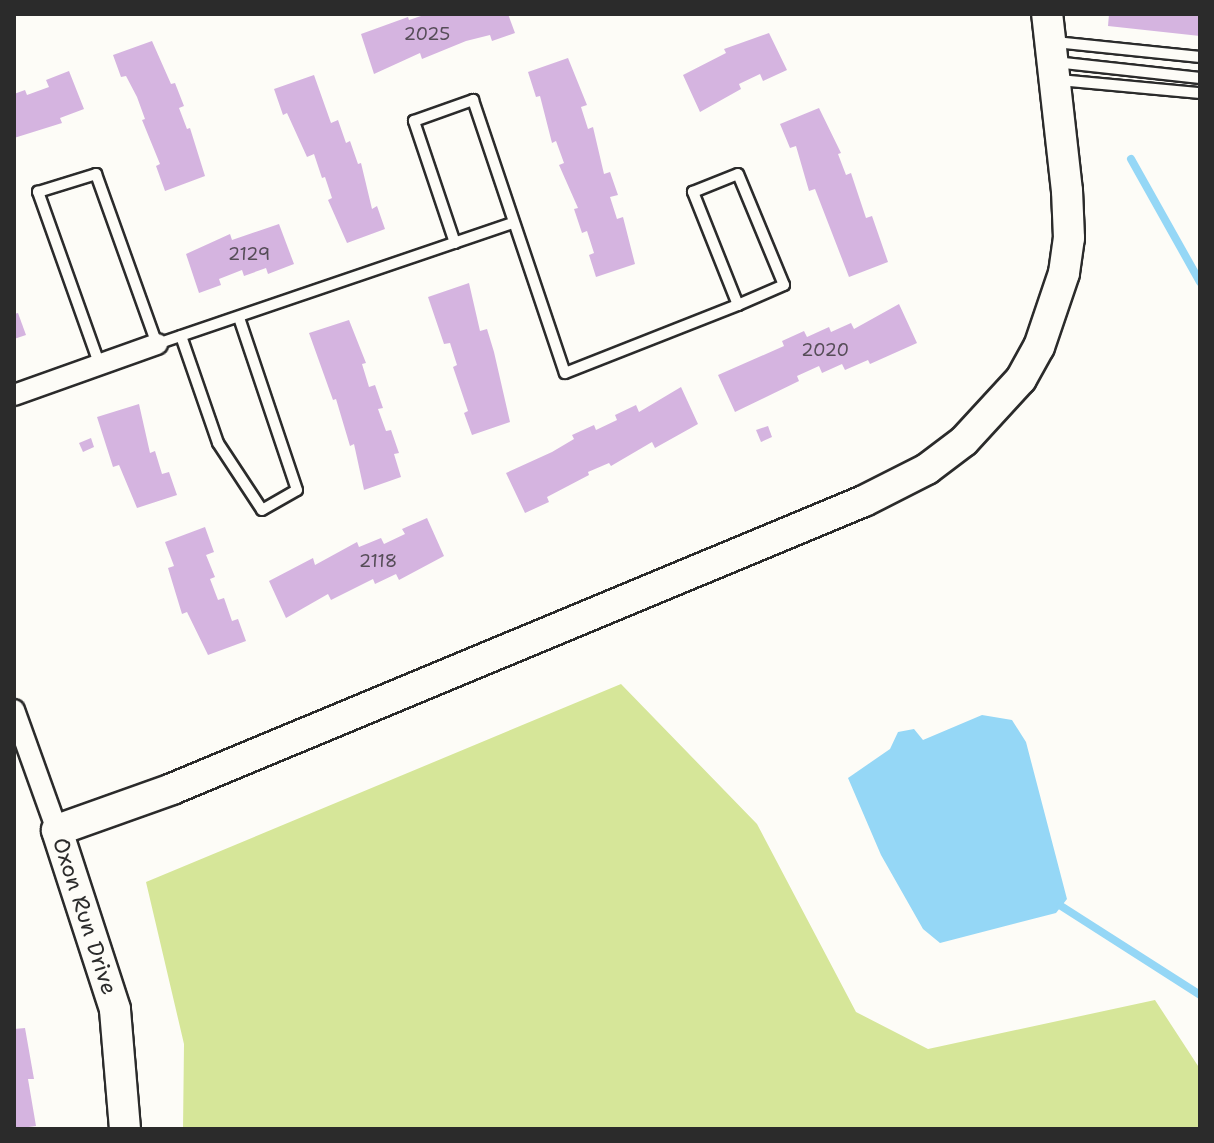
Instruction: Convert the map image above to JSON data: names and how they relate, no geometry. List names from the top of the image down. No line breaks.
{"streets":{"street":["Oxon Run Drive"]},"house_numbers":["2025","2129","2020","2118"]}
